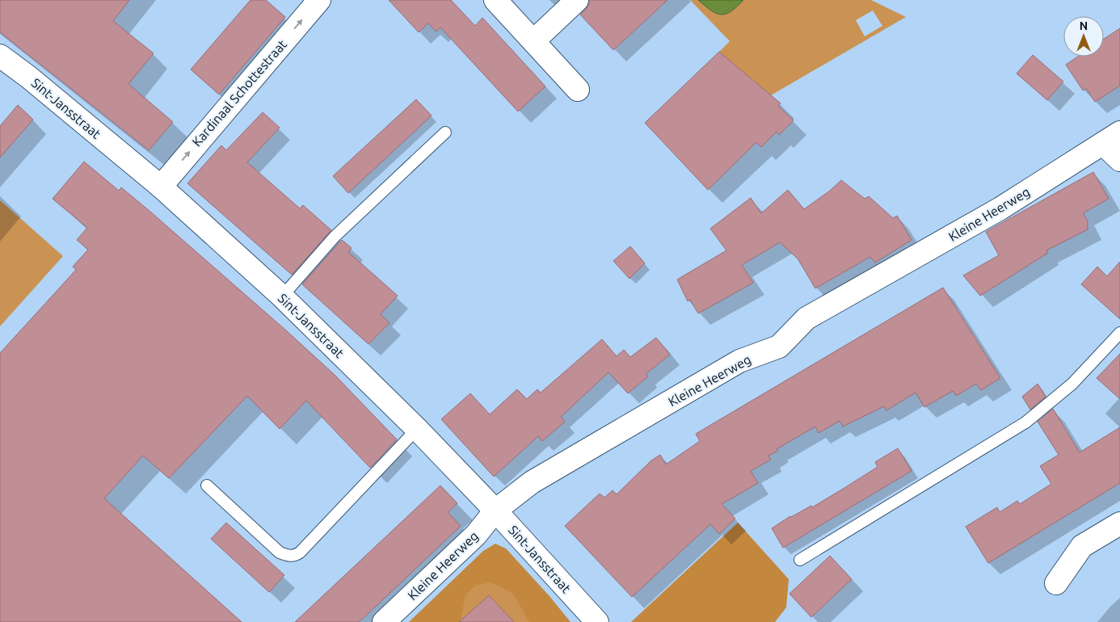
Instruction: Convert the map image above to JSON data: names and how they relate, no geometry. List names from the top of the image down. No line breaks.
{"streets":{"street":["Kardinaal Schottestraat","Sint-Jansstraat","Kleine Heerweg"]},"crossings":[["Kardinaal Schottestraat","Sint-Jansstraat"],["Sint-Jansstraat","Kleine Heerweg"]],"one_way":["Kardinaal Schottestraat"],"north":"top"}
